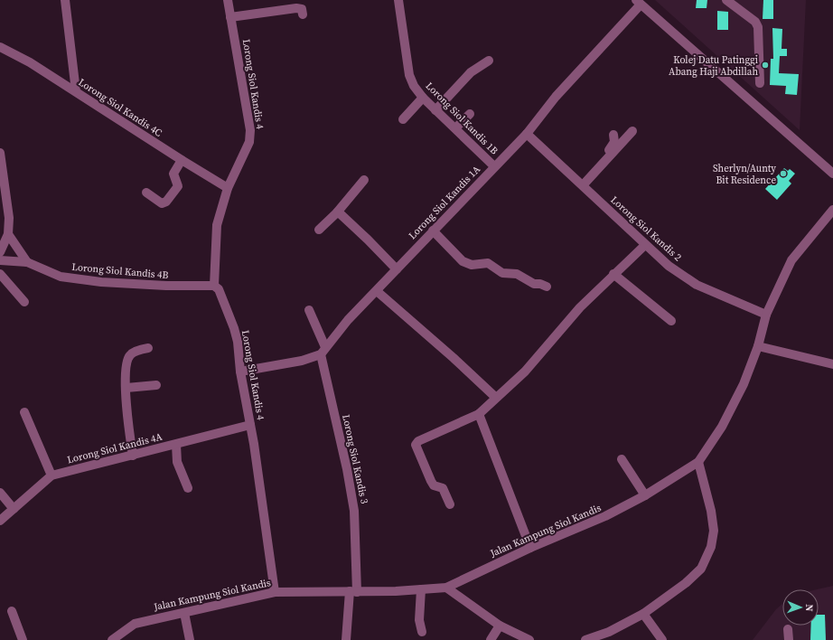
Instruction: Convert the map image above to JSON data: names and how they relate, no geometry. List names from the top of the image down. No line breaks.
{"streets":{"street":["Lorong Siol Kandis 4","Lorong Siol Kandis 4C","Lorong Siol Kandis 1B","Lorong Siol Kandis 1A","Lorong Siol Kandis 2","Lorong Siol Kandis 4B","Lorong Siol Kandis 4A","Lorong Siol Kandis 3","Jalan Kampung Siol Kandis"]},"crossings":[["Lorong Siol Kandis 4","Lorong Siol Kandis 4C"],["Lorong Siol Kandis 4","Lorong Siol Kandis 4B"],["Lorong Siol Kandis 4","Lorong Siol Kandis 4A"],["Lorong Siol Kandis 4","Jalan Kampung Siol Kandis"],["Lorong Siol Kandis 1B","Lorong Siol Kandis 1A"],["Lorong Siol Kandis 1A","Lorong Siol Kandis 2"],["Lorong Siol Kandis 1A","Lorong Siol Kandis 3"],["Lorong Siol Kandis 2","Jalan Kampung Siol Kandis"],["Lorong Siol Kandis 3","Jalan Kampung Siol Kandis"]],"places":["Kolej Datu Patinggi Abang Haji Abdillah","Sherlyn/Aunty Bit Residence"],"north":"right"}
